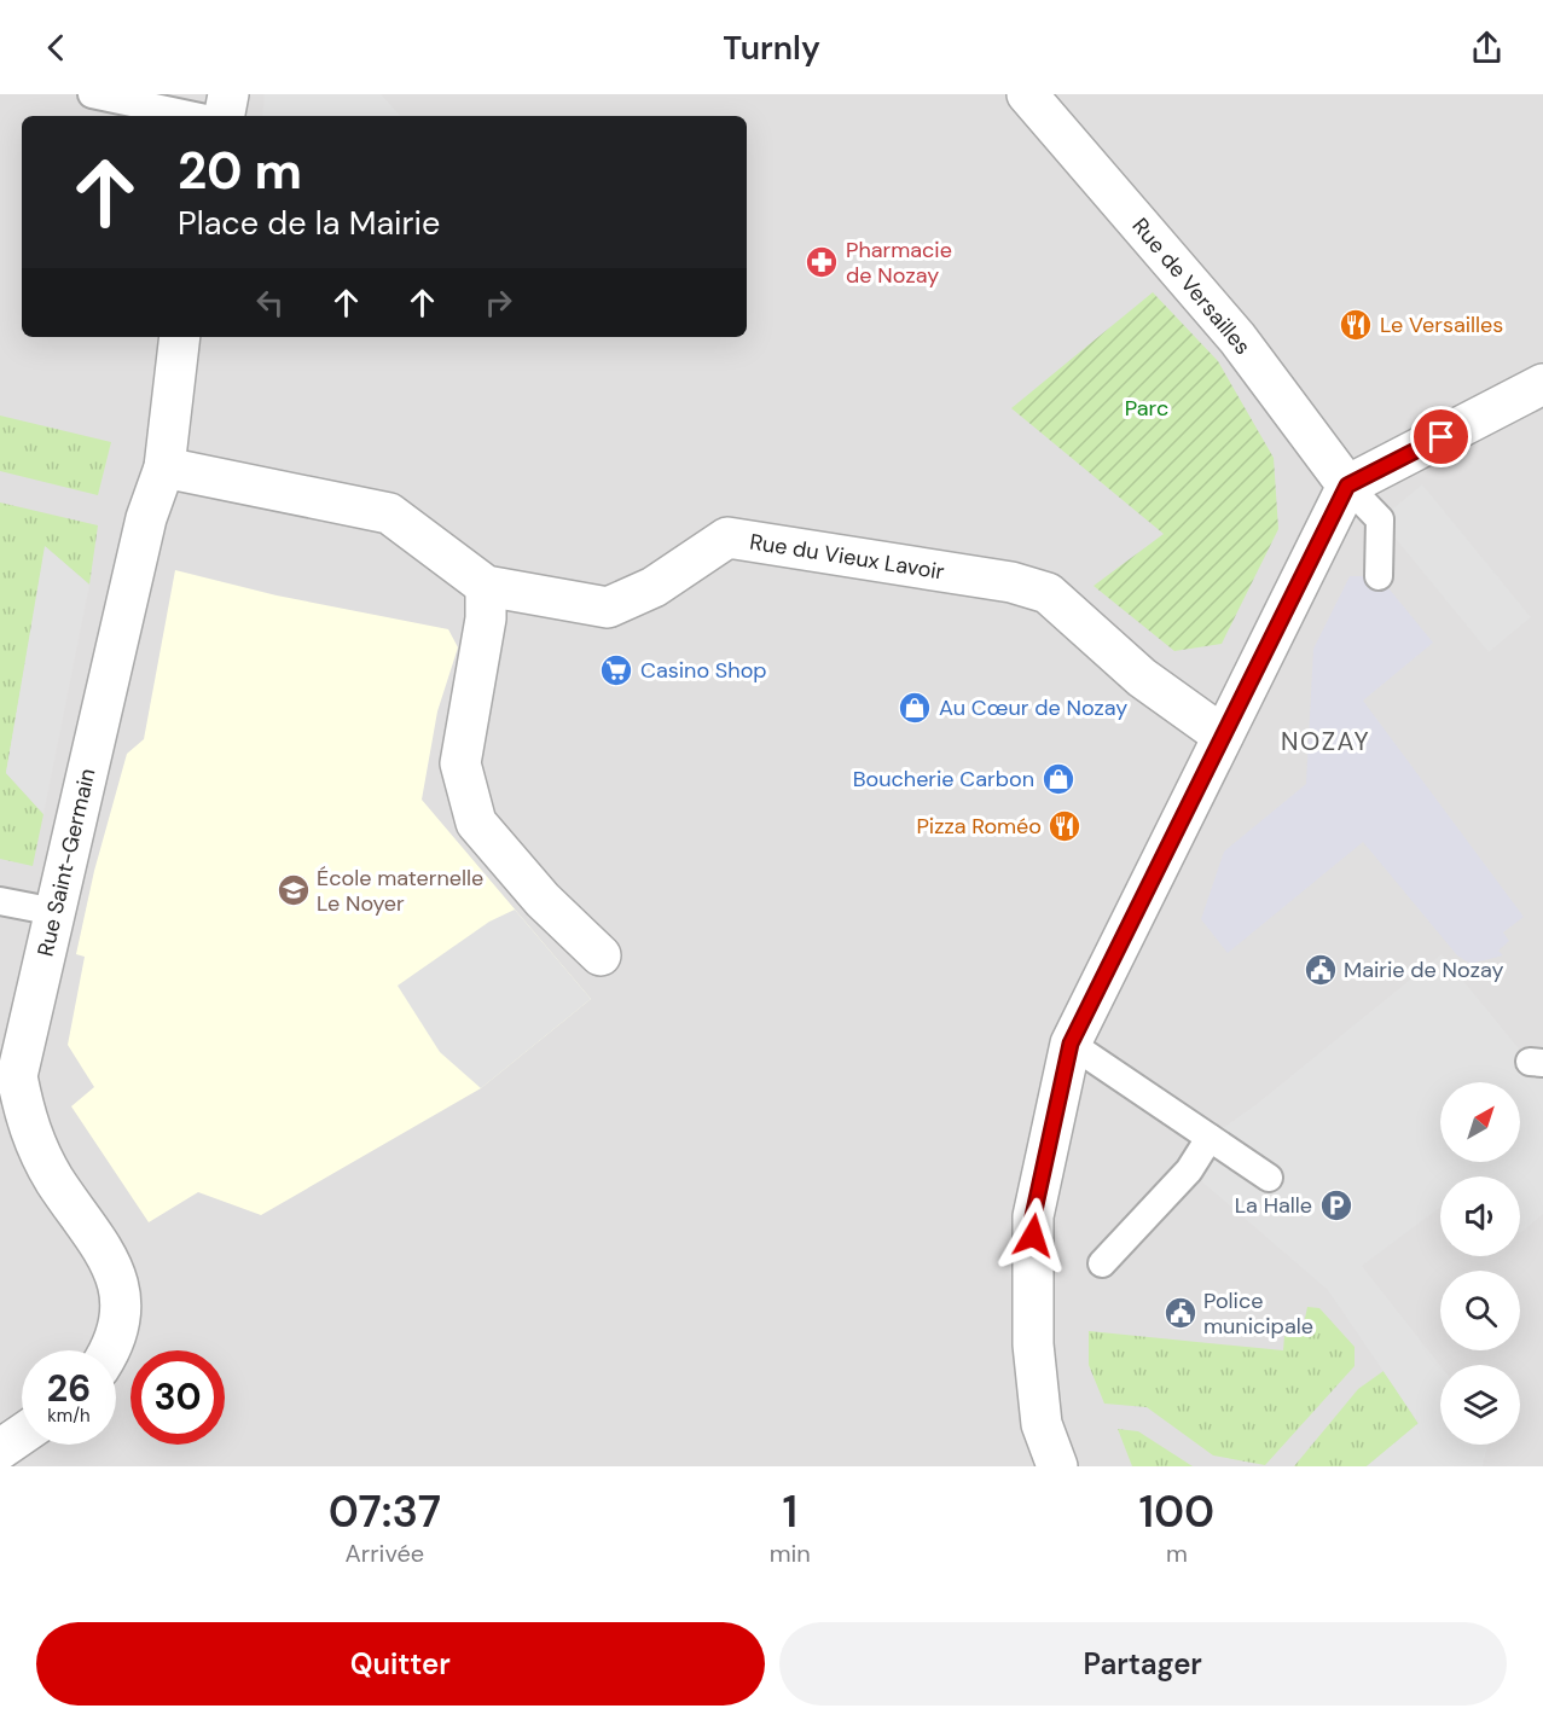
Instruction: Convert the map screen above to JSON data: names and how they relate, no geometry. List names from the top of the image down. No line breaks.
{"streets":{"street":["Rue de Versailles","Rue du Vieux Lavoir","Rue Saint-Germain"]},"crossings":[["Rue du Vieux Lavoir","Rue Saint-Germain"]],"districts":["NOZAY"],"parks":["Parc"],"places":{"pharmacy":["Pharmacie de Nozay"],"restaurant":["Le Versailles","Pizza Roméo"],"supermarket":["Casino Shop"],"shop":["Au Cœur de Nozay","Boucherie Carbon"],"school or university":["École maternelle Le Noyer"],"public building":["Mairie de Nozay","Police municipale"],"parking":["La Halle"]},"north":"top right","page":{"header":"Turnly","turn":["20 m","Place de la Mairie"],"speed":"26 km/h","limit":"30","eta":["07:37","Arrivée","1","min","100","m"],"buttons":["Quitter","Partager"]}}
